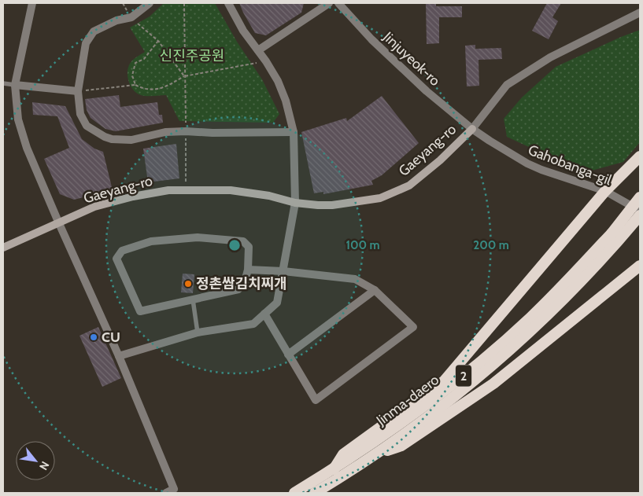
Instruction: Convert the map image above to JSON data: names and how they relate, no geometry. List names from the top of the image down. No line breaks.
{"streets":{"highway":["2","Jinma-daero"],"main road":["Gaeyang-ro"],"street":["Jinjuyeok-ro","Gahobanga-gil"]},"crossings":[["Jinjuyeok-ro","Gaeyang-ro"],["Jinjuyeok-ro","Gahobanga-gil"],["Gaeyang-ro","Gahobanga-gil"],["2","Jinma-daero"]],"parks":["신진주공원"],"places":["정촌쌈김치찌개","CU"],"north":"bottom right","rings":["100 m","200 m"]}
